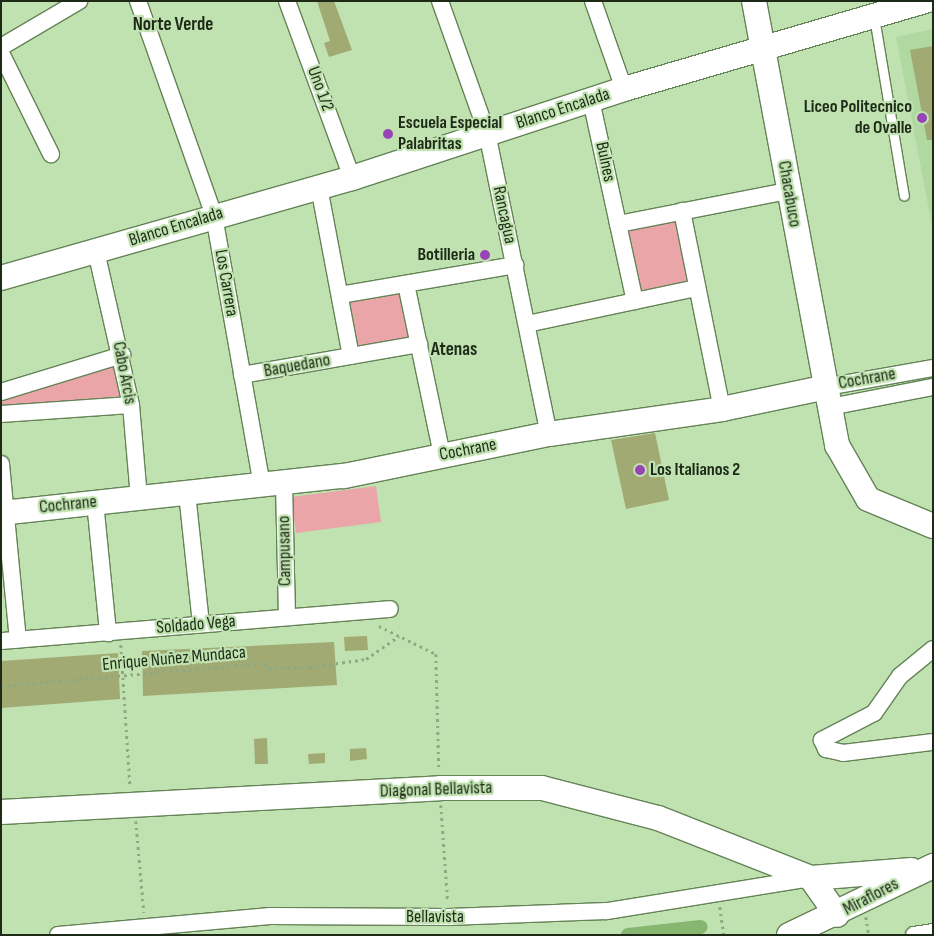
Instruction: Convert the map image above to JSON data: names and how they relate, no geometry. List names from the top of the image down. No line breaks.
{"streets":{"street":["Uno 1/2","Blanco Encalada","Bulnes","Chacabuco","Rancagua","Los Carrera","Baquedano","Cabo Arcis","Cochrane","Campusano","Soldado Vega","Diagonal Bellavista","Miraflores","Bellavista"],"path":["Enrique Nuñez Mundaca"]},"crossings":[["Uno 1/2","Blanco Encalada"],["Blanco Encalada","Bulnes"],["Blanco Encalada","Chacabuco"],["Blanco Encalada","Rancagua"],["Blanco Encalada","Los Carrera"],["Blanco Encalada","Baquedano"],["Blanco Encalada","Cabo Arcis"],["Chacabuco","Cochrane"],["Rancagua","Cochrane"],["Los Carrera","Baquedano"],["Los Carrera","Cochrane"],["Los Carrera","Campusano"],["Cabo Arcis","Cochrane"],["Cochrane","Campusano"],["Campusano","Soldado Vega"],["Diagonal Bellavista","Miraflores"],["Diagonal Bellavista","Bellavista"],["Miraflores","Bellavista"]],"districts":["Norte Verde","Atenas"],"places":["Liceo Politecnico de Ovalle","Escuela Especial Palabritas","Botilleria","Los Italianos 2"]}
